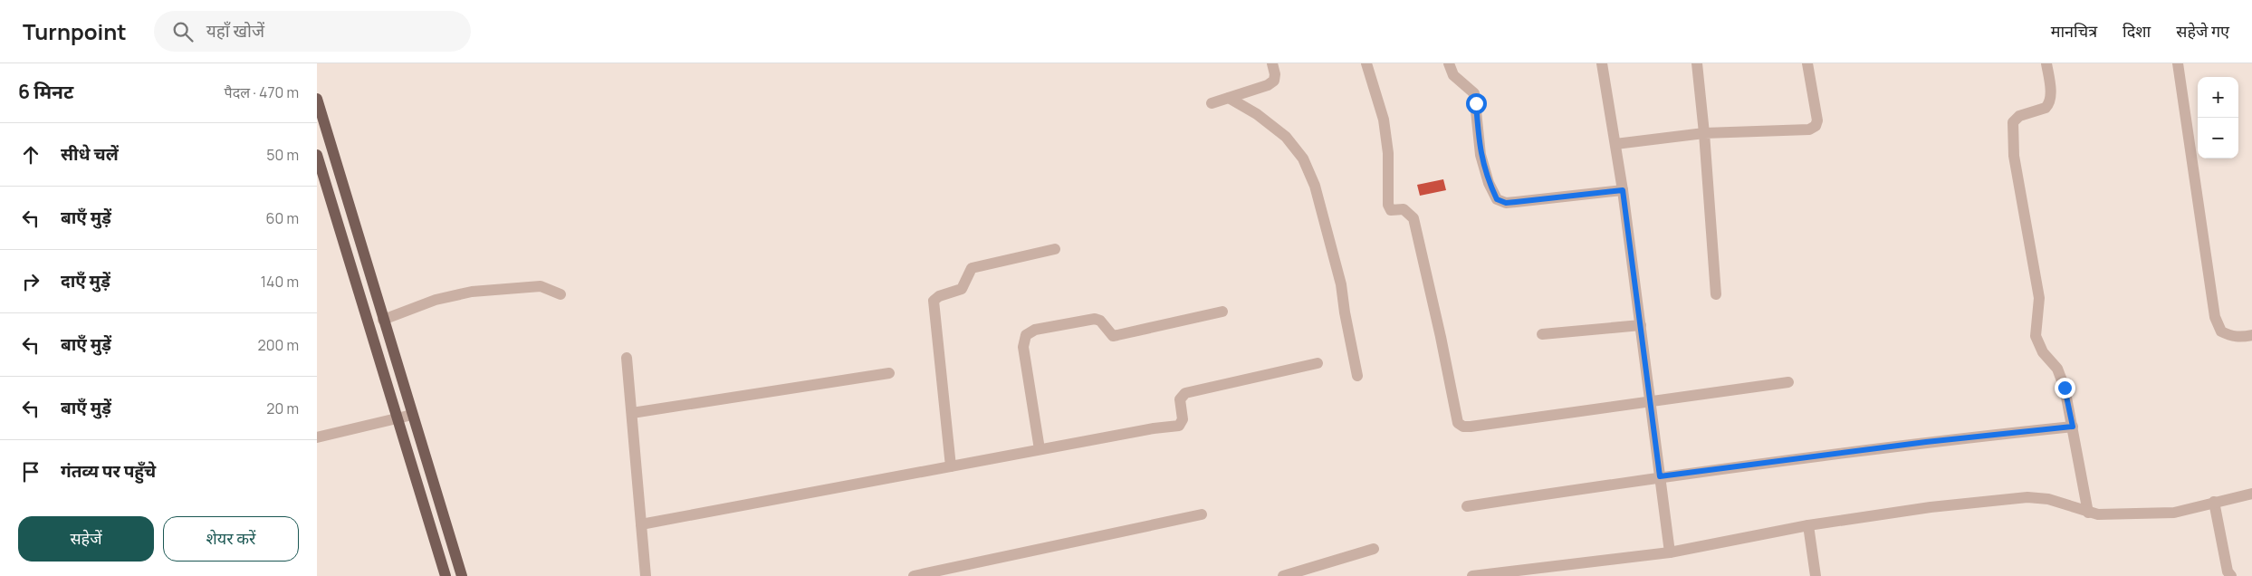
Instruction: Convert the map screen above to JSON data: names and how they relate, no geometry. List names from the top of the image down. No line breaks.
{"page":{"header":"Turnpoint","search":"यहाँ खोजें","nav":["मानचित्र","दिशा","सहेजे गए"],"heading":["6 मिनट","पैदल · 470 m"],"map_buttons":["+","−"],"list":[["सीधे चलें","50 m"],["बाएँ मुड़ें","60 m"],["दाएँ मुड़ें","140 m"],["बाएँ मुड़ें","200 m"],["बाएँ मुड़ें","20 m"],"गंतव्य पर पहुँचे"],"buttons":["सहेजें","शेयर करें"]}}
